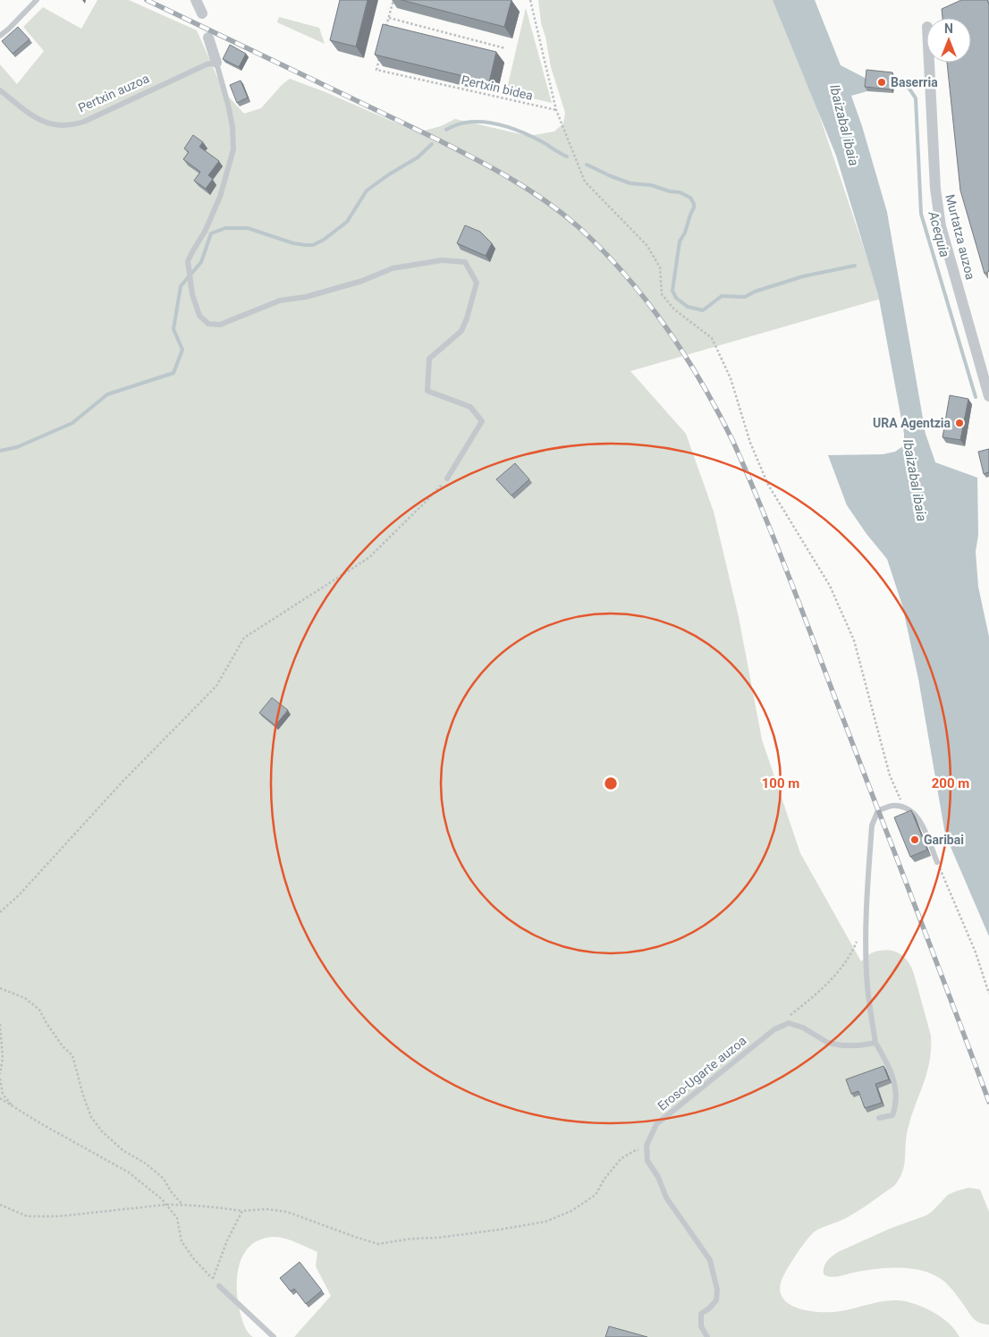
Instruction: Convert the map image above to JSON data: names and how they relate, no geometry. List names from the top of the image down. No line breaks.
{"streets":{"street":["Murtatza auzoa"],"lane":["Pertxin auzoa","Eroso-Ugarte auzoa"],"path":["Pertxin bidea"]},"water":["Ibaizabal ibaia","Acequia"],"places":["Baserria","URA Agentzia","Garibai"],"north":"top","rings":["100 m","200 m"]}
